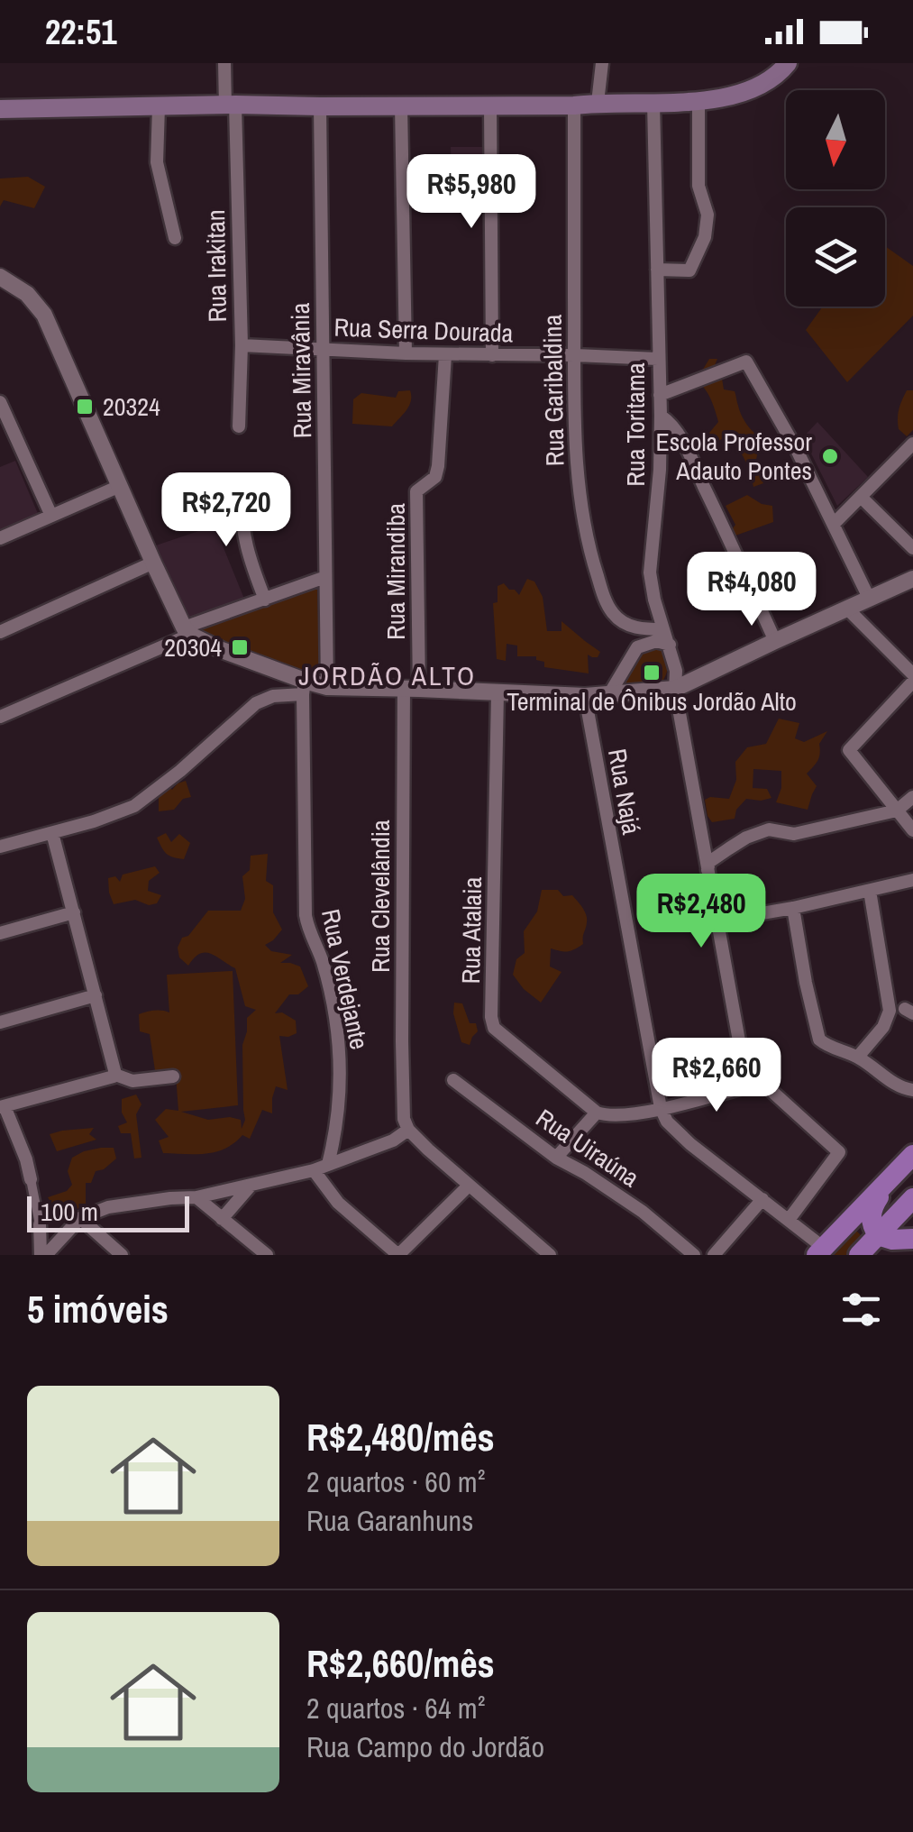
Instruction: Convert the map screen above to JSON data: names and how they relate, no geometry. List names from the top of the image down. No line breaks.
{"streets":{"street":["Rua Irakitan","Rua Serra Dourada","Rua Miravânia","Rua Garibaldina","Rua Toritama","Rua Mirandiba","Rua Najá","Rua Clevelândia","Rua Atalaia","Rua Verdejante","Rua Uiraúna"]},"crossings":[["Rua Irakitan","Rua Serra Dourada"],["Rua Serra Dourada","Rua Miravânia"],["Rua Serra Dourada","Rua Garibaldina"],["Rua Serra Dourada","Rua Toritama"],["Rua Serra Dourada","Rua Mirandiba"],["Rua Garibaldina","Rua Toritama"],["Rua Mirandiba","Rua Clevelândia"]],"districts":["JORDÃO ALTO"],"places":{"transit":["20324","20304","Terminal de Ônibus Jordão Alto"],"other":["Escola Professor Adauto Pontes"]},"scale_bar":"100 m","north":"bottom","page":{"status":"22:51","price":["R$5,980","R$2,720","R$4,080","R$2,480","R$2,660"],"scale":"100 m","heading":"5 imóveis","list":[{"name":"R$2,480/mês","note":"2 quartos · 60 m² · Rua Garanhuns"},{"name":"R$2,660/mês","note":"2 quartos · 64 m² · Rua Campo do Jordão"}]}}
